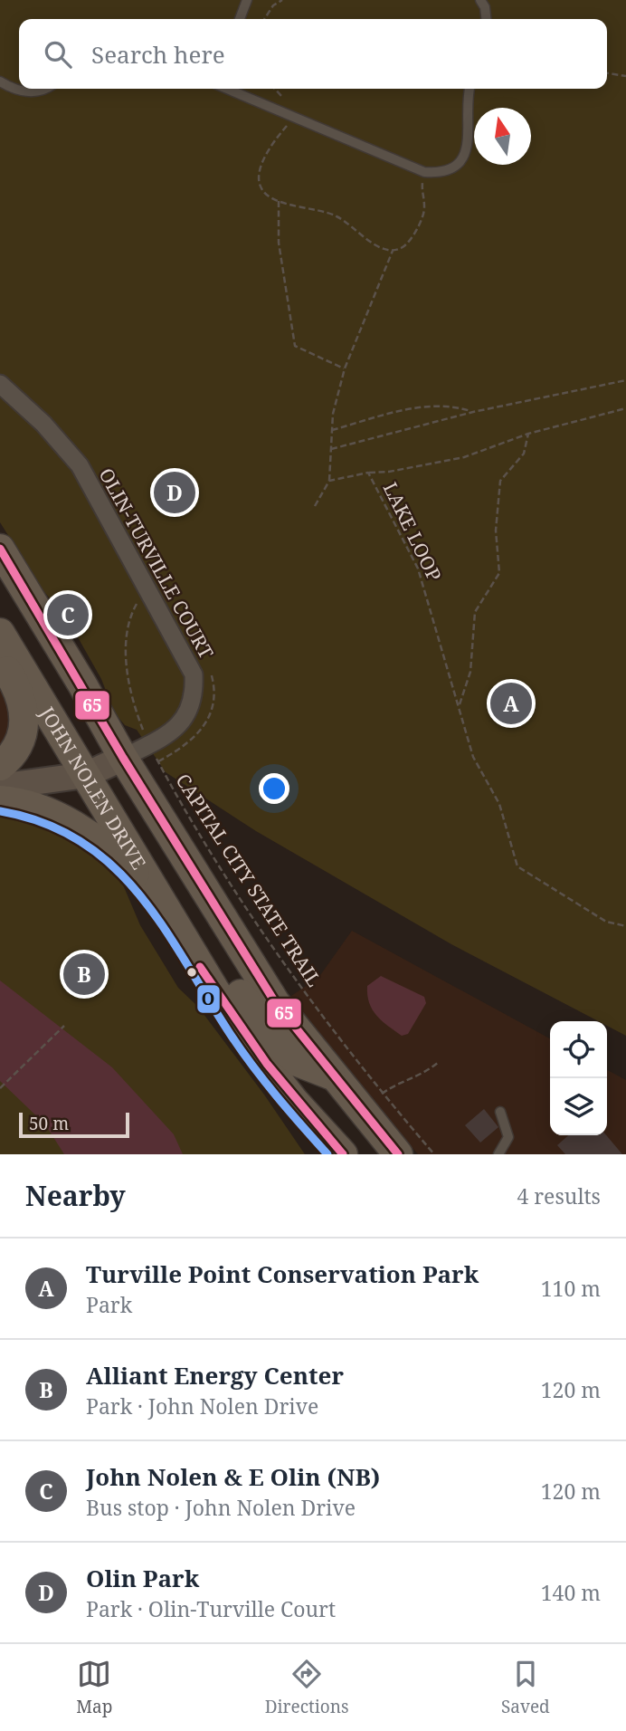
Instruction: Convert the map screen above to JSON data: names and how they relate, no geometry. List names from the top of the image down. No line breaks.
{"streets":{"main road":["JOHN NOLEN DRIVE"],"street":["OLIN-TURVILLE COURT"],"path":["LAKE LOOP","CAPITAL CITY STATE TRAIL"]},"crossings":[["OLIN-TURVILLE COURT","CAPITAL CITY STATE TRAIL"]],"lines":["transit line 65","transit line O"],"scale_bar":"50 m","north":"top","page":{"search":"Search here","pins":["D","C","A","B"],"scale":"50 m","heading":["Nearby","4 results"],"list":[{"mark":"A","name":"Turville Point Conservation Park","note":"Park","value":"110 m"},{"mark":"B","name":"Alliant Energy Center","note":"Park · John Nolen Drive","value":"120 m"},{"mark":"C","name":"John Nolen & E Olin (NB)","note":"Bus stop · John Nolen Drive","value":"120 m"},{"mark":"D","name":"Olin Park","note":"Park · Olin-Turville Court","value":"140 m"}],"nav":["Map","Directions","Saved"]}}
